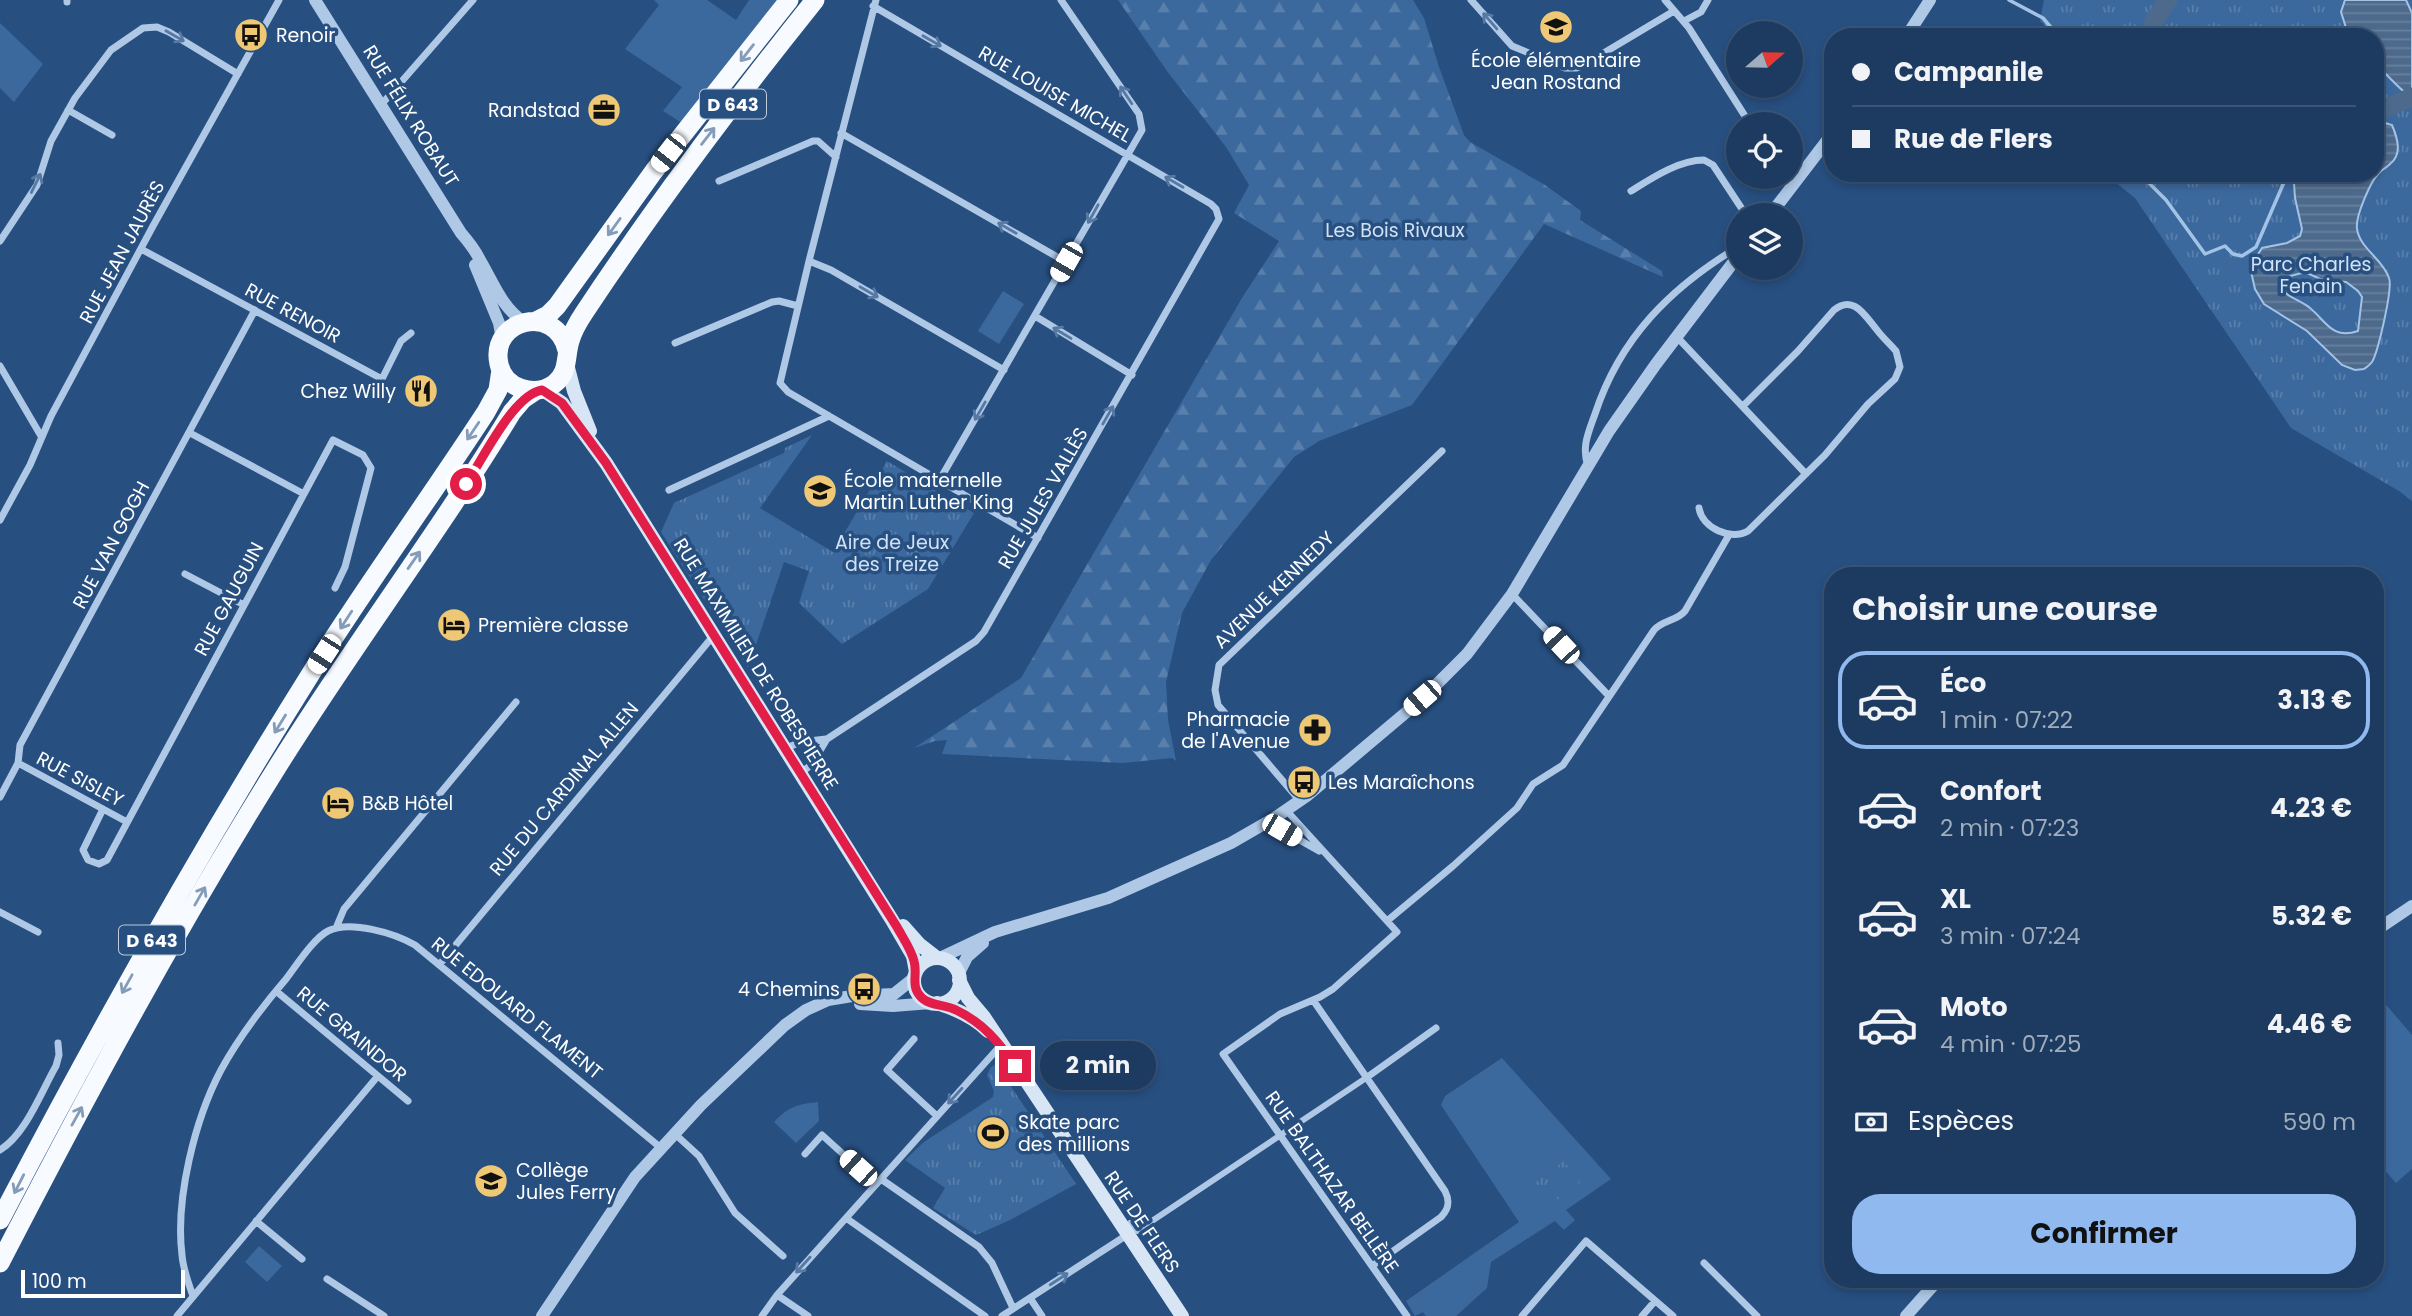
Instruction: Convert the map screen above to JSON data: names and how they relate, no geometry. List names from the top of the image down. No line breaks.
{"streets":{"highway":["D 643"],"main road":["RUE MAXIMILIEN DE ROBESPIERRE","RUE DE FLERS"],"street":["RUE LOUISE MICHEL","RUE FÉLIX ROBAUT","RUE JEAN JAURÈS","RUE RENOIR","RUE JULES VALLÈS","RUE VAN GOGH","AVENUE KENNEDY","RUE GAUGUIN","RUE SISLEY","RUE DU CARDINAL ALLEN","RUE EDOUARD FLAMENT","RUE GRAINDOR","RUE BALTHAZAR BELLÈRE"]},"crossings":[["RUE LOUISE MICHEL","RUE JULES VALLÈS"],["D 643","RUE FÉLIX ROBAUT"],["D 643","RUE MAXIMILIEN DE ROBESPIERRE"],["RUE FÉLIX ROBAUT","RUE MAXIMILIEN DE ROBESPIERRE"],["RUE JEAN JAURÈS","RUE RENOIR"],["RUE RENOIR","RUE VAN GOGH"],["RUE JULES VALLÈS","RUE MAXIMILIEN DE ROBESPIERRE"],["RUE VAN GOGH","RUE SISLEY"],["RUE GAUGUIN","RUE SISLEY"],["RUE MAXIMILIEN DE ROBESPIERRE","RUE DU CARDINAL ALLEN"],["RUE MAXIMILIEN DE ROBESPIERRE","RUE DE FLERS"],["RUE DU CARDINAL ALLEN","RUE EDOUARD FLAMENT"]],"parks":["Les Bois Rivaux","Parc Charles Fenain","Aire de Jeux des Treize"],"places":{"school or university":["École élémentaire Jean Rostand","École maternelle Martin Luther King","Collège Jules Ferry"],"bus stop":["Renoir","Les Maraîchons","4 Chemins"],"office":["Randstad"],"restaurant":["Chez Willy"],"hotel":["Première classe","B&B Hôtel"],"pharmacy":["Pharmacie de l'Avenue"],"sports":["Skate parc des millions"]},"scale_bar":"100 m","north":"right","page":{"banner":["Campanile","Rue de Flers"],"heading":"Choisir une course","list":[{"name":"Éco","note":"1 min · 07:22","value":"3.13 €"},{"name":"Confort","note":"2 min · 07:23","value":"4.23 €"},{"name":"XL","note":"3 min · 07:24","value":"5.32 €"},{"name":"Moto","note":"4 min · 07:25","value":"4.46 €"}],"bubble":"2 min","pay":["Espèces","590 m"],"buttons":"Confirmer","scale":"100 m"}}
